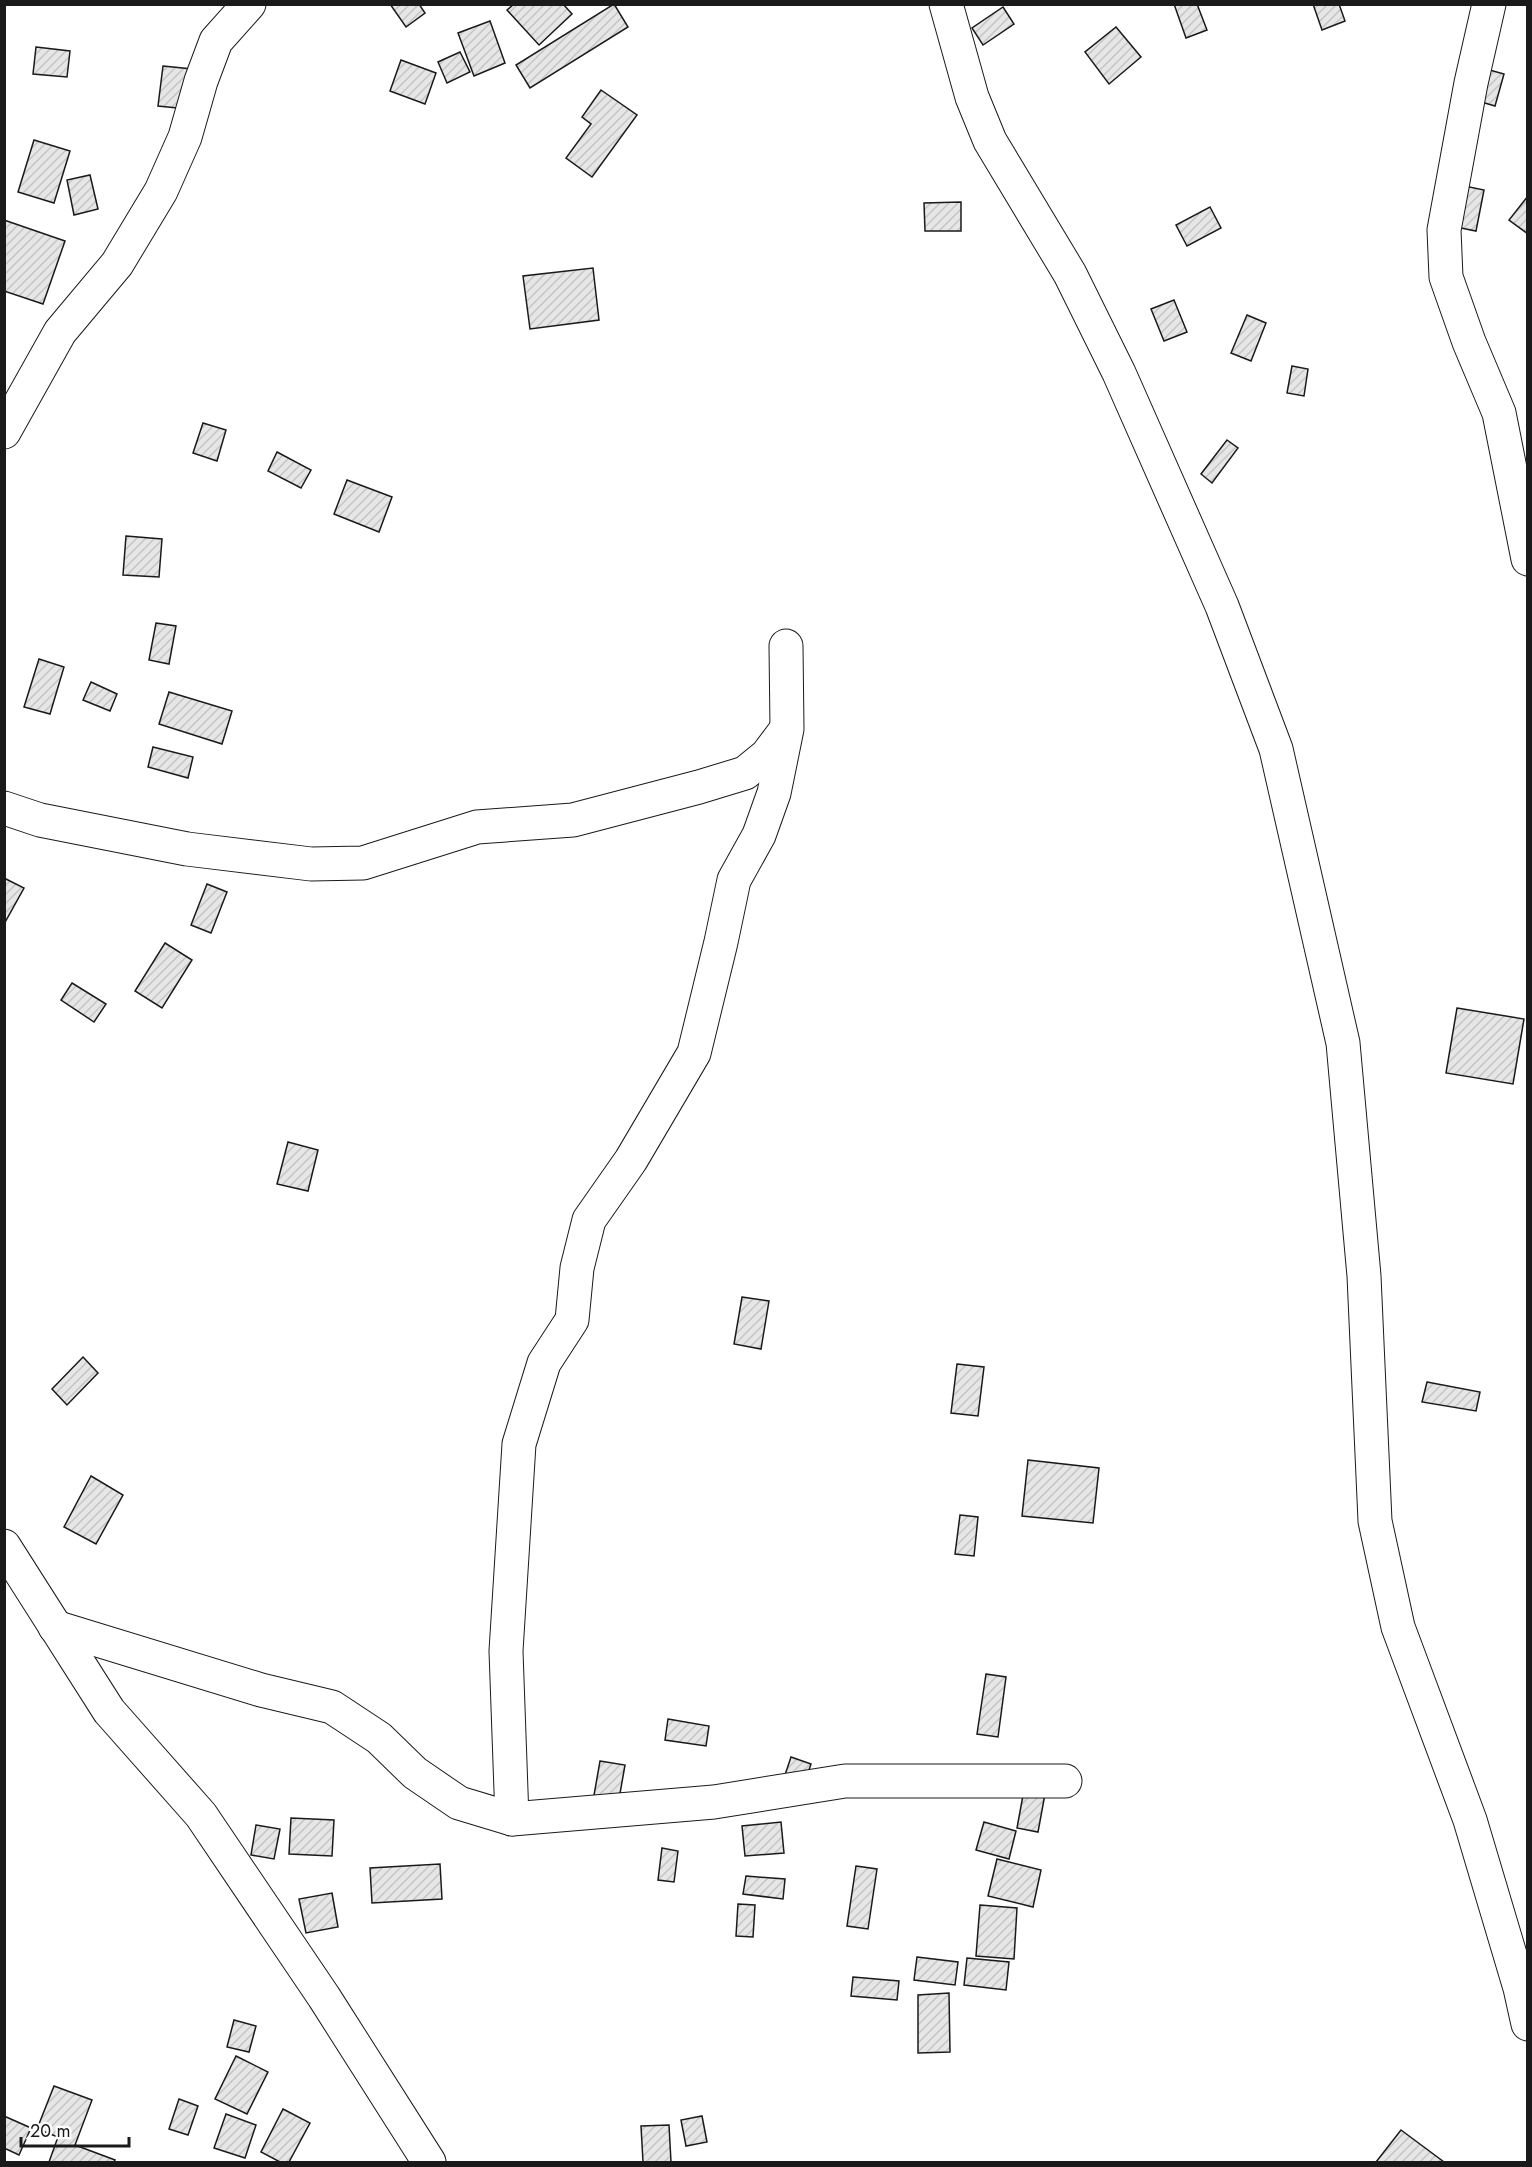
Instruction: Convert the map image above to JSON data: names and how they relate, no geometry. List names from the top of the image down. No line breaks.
{"scale_bar":"20 m"}
